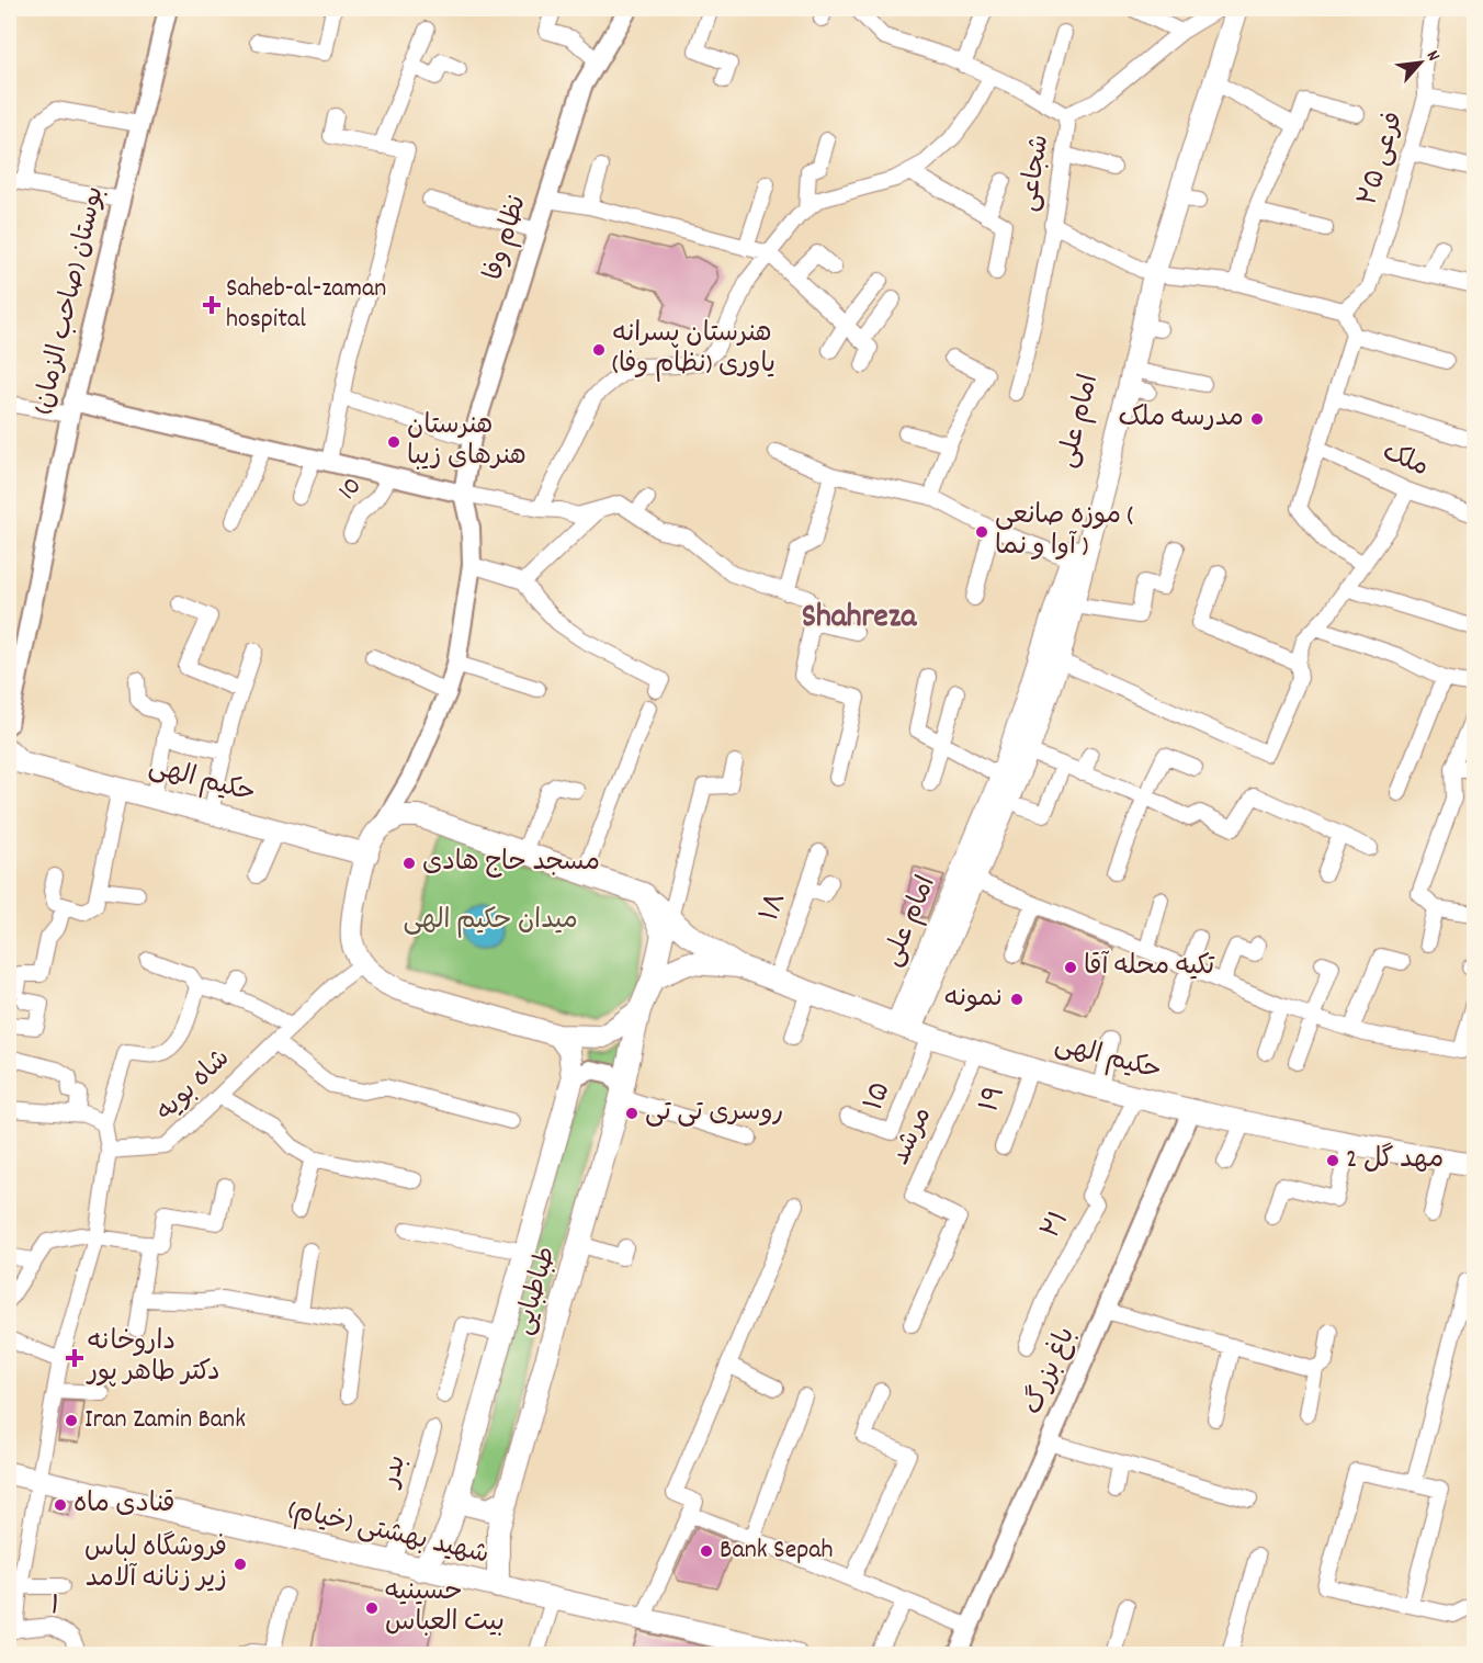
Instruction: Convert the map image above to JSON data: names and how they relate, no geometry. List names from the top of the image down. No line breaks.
{"streets":{"main road":["امام علی","حکیم الهی","طباطبایی","شهید بهشتی (خیام)"],"street":["فرعی ۲۵","شجاعی","نظام وفا","بوستان (صاحب الزمان)","ملک","10","۱۸","شاه بویه","۱۵","۱۹","مرشد","۲۱","باغ بزرگ","بدر","۱"]},"crossings":[["امام علی","حکیم الهی"],["امام علی","۱۵"],["حکیم الهی","۱۸"],["حکیم الهی","۱۵"],["حکیم الهی","۱۹"],["حکیم الهی","مرشد"],["حکیم الهی","۲۱"],["حکیم الهی","باغ بزرگ"],["طباطبایی","شهید بهشتی (خیام)"],["بدر","شهید بهشتی (خیام)"]],"districts":["Shahreza"],"parks":["میدان حکیم الهی"],"places":{"health":["Saheb-al-zaman hospital","داروخانه دکتر طاهر پور"],"other":["هنرستان پسرانه یاوری (نظام وفا)","مدرسه ملک","هنرستان هنرهای زیبا","موزه صانعی ( آوا و نما )","مسجد حاج هادی","تکیه محله آقا","نمونه","روسری تی تی","مهد گل 2","Iran Zamin Bank","قنادی ماه","Bank Sepah","فروشگاه لباس زیر زنانه آلامد","حسینیه بیت العباس"]},"north":"top right"}
